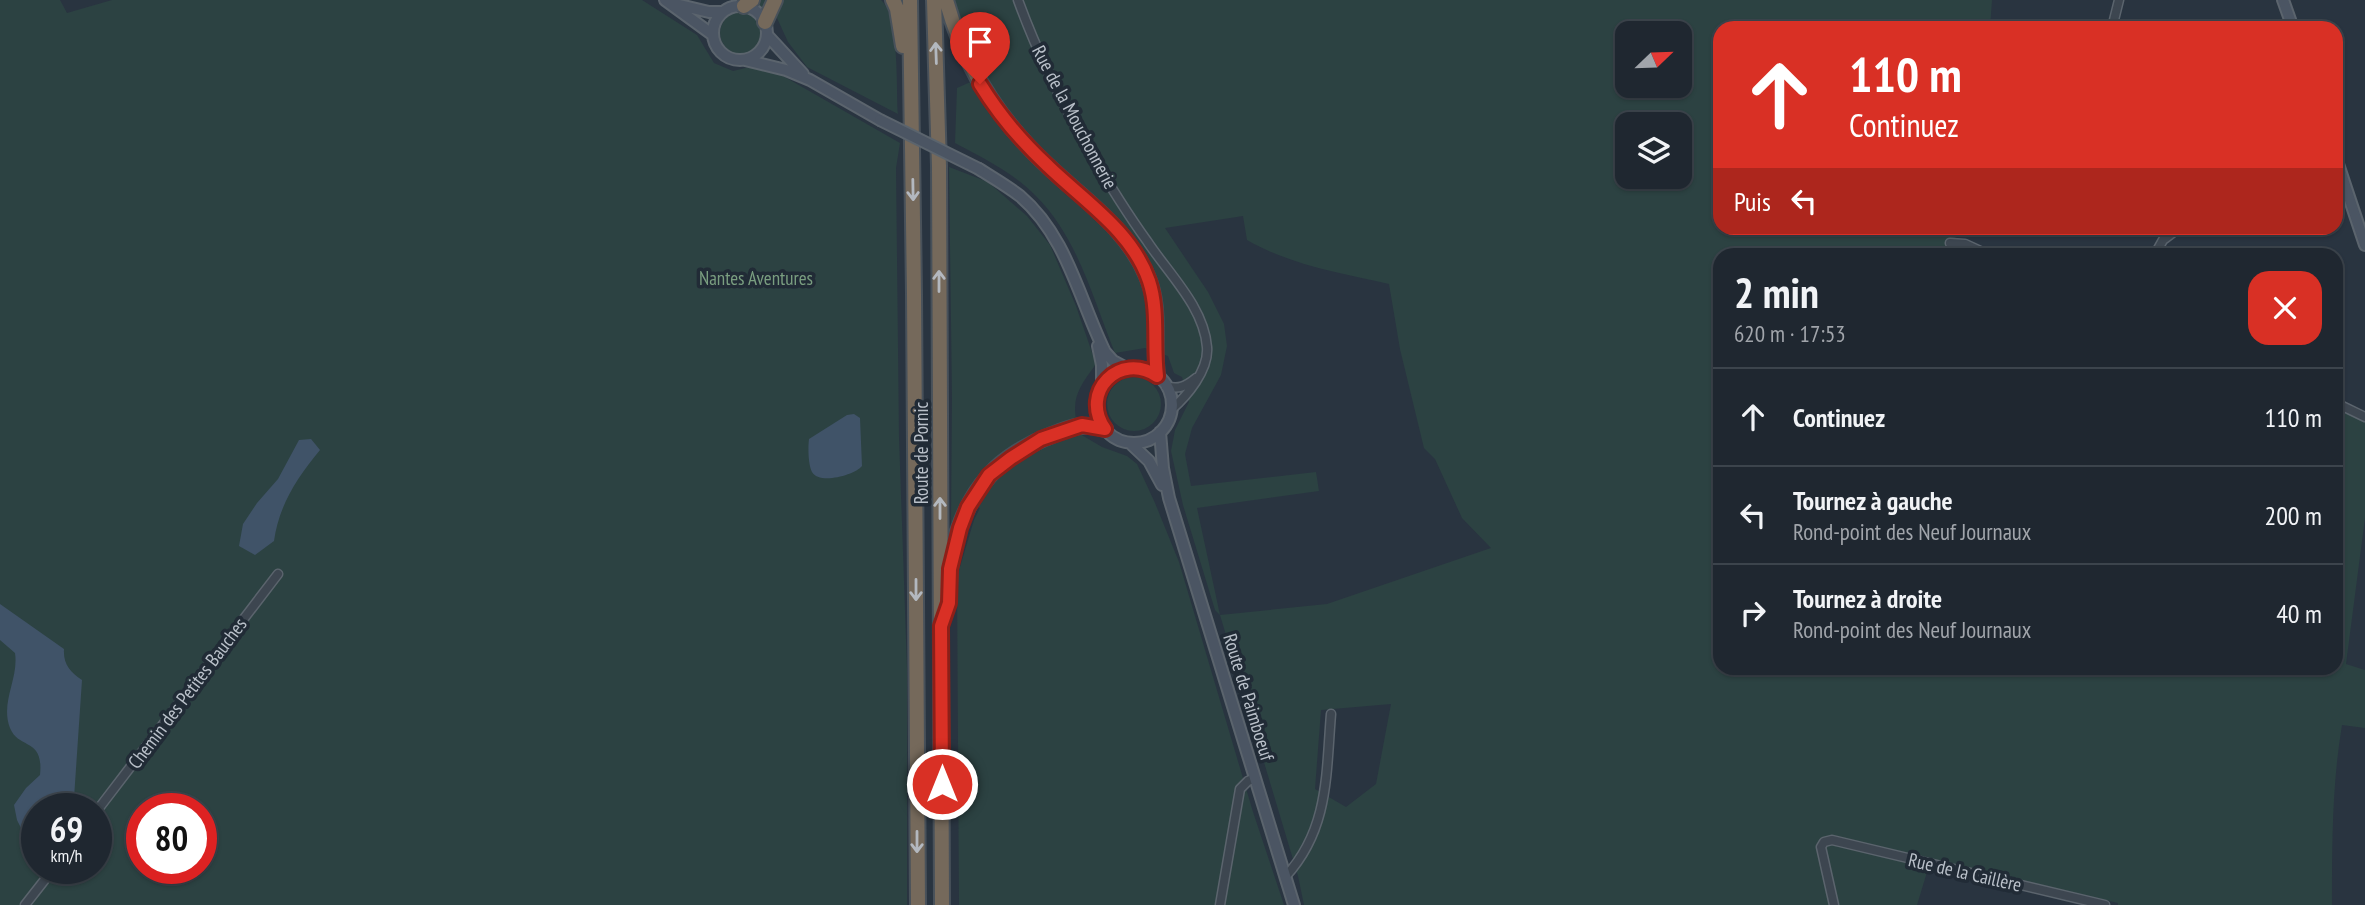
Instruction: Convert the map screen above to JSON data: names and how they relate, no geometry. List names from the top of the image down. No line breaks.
{"streets":{"highway":["Route de Pornic"],"street":["Rue de la Mouchonnerie","Chemin des Petites Bauches","Route de Paimboeuf","Rue de la Caillère"]},"crossings":[["Rue de la Mouchonnerie","Route de Paimboeuf"]],"parks":["Nantes Aventures"],"north":"top right","page":{"turn":["110 m","Continuez"],"then":"Puis","heading":["2 min","620 m · 17:53"],"list":[{"name":"Continuez","value":"110 m"},{"name":"Tournez à gauche","note":"Rond-point des Neuf Journaux","value":"200 m"},{"name":"Tournez à droite","note":"Rond-point des Neuf Journaux","value":"40 m"}],"speed":"69 km/h","limit":"80"}}
